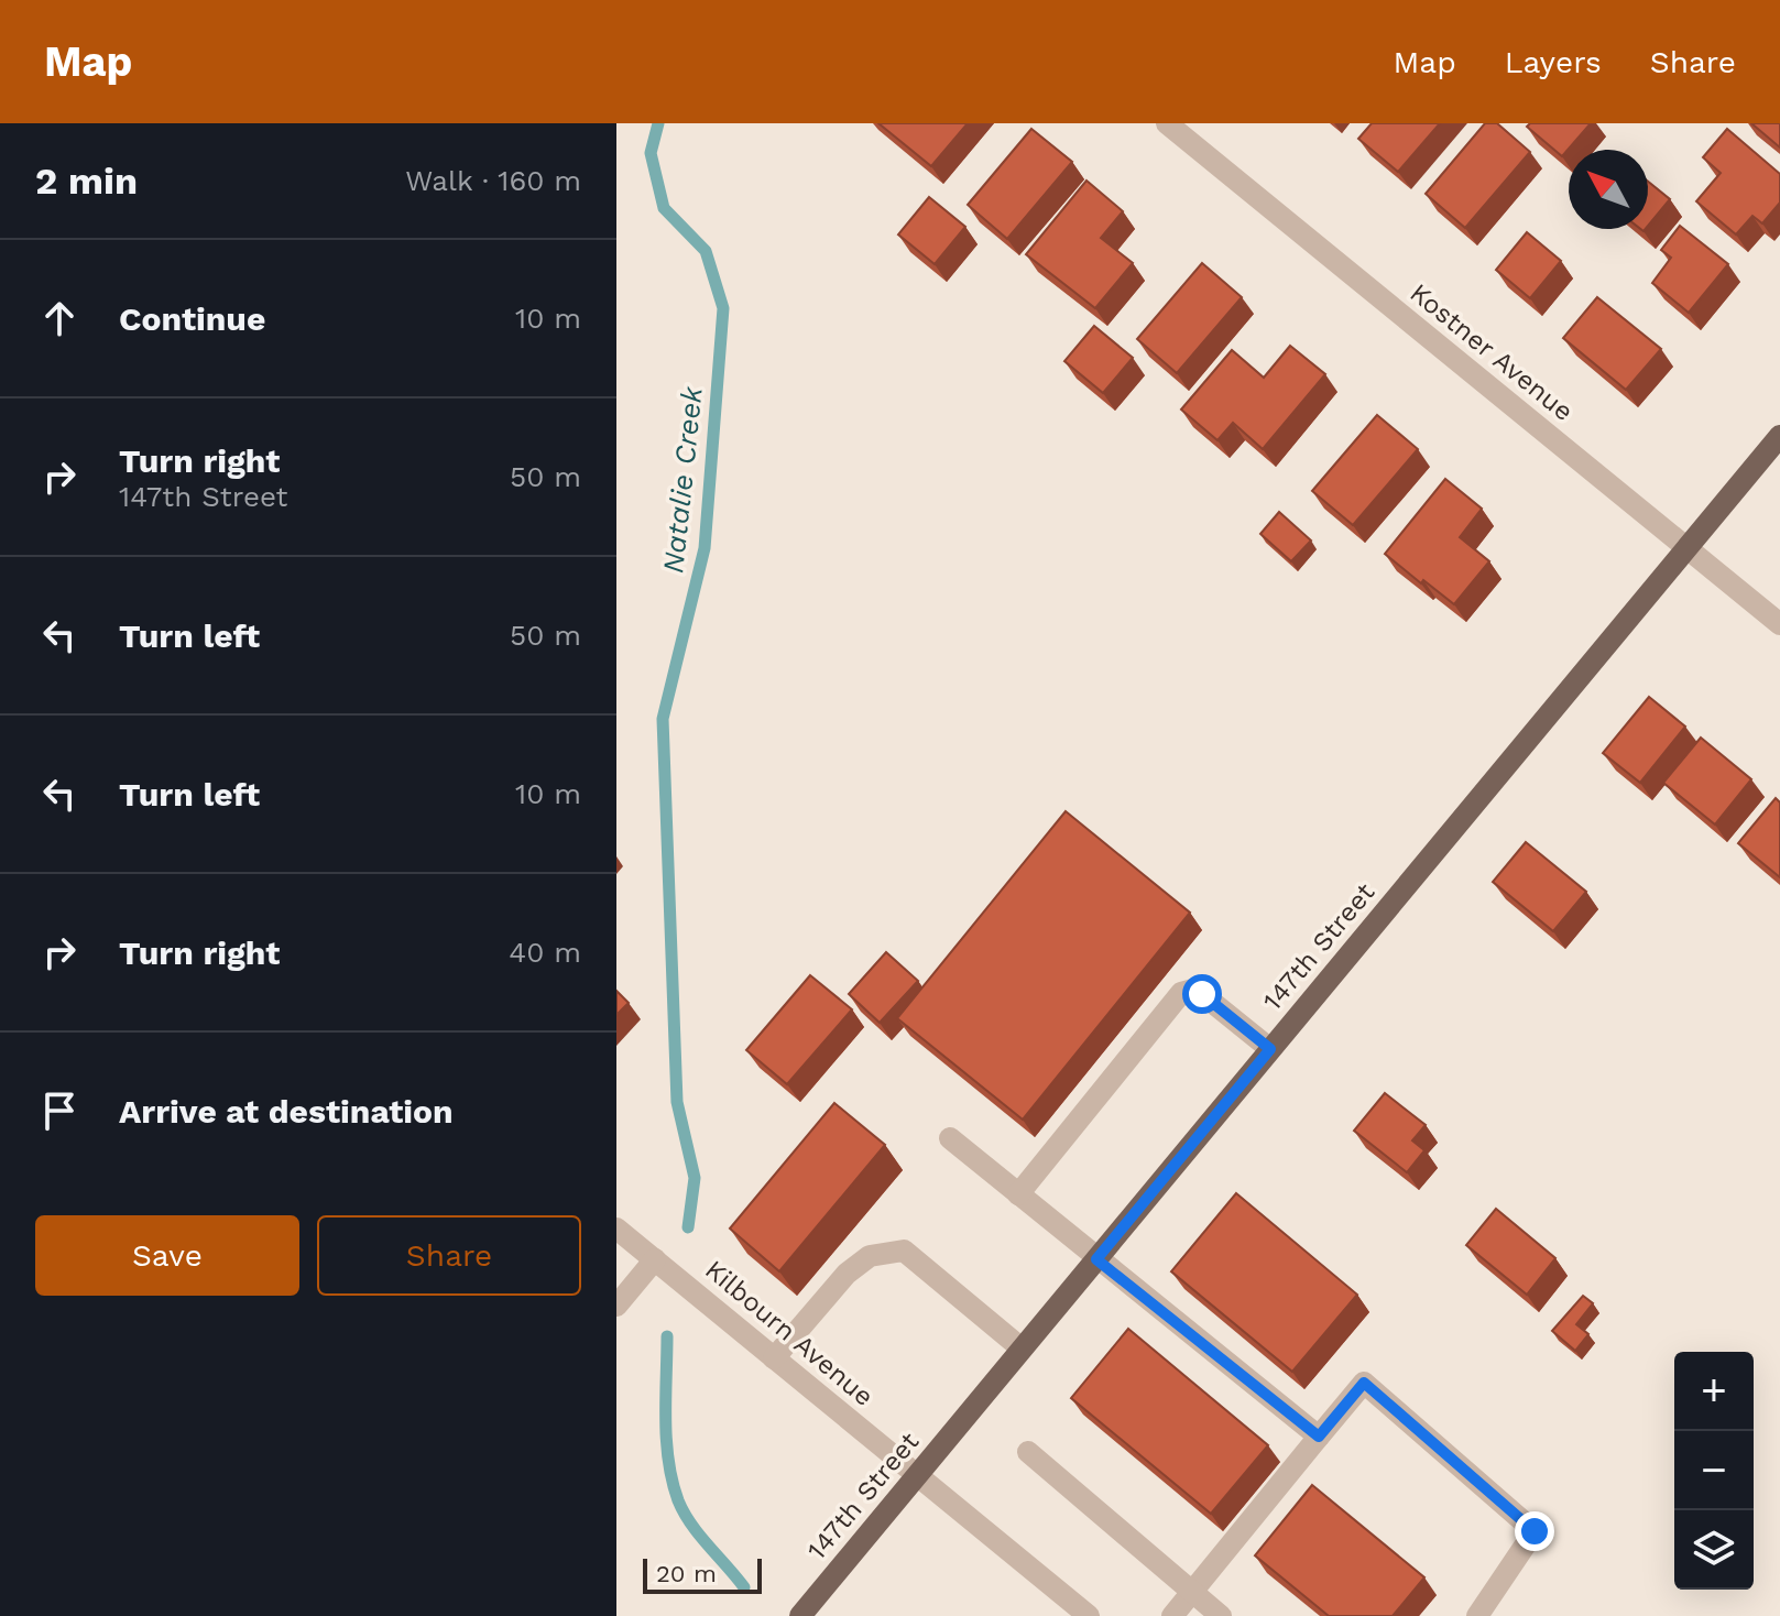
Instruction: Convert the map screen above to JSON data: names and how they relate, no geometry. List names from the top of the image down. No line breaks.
{"streets":{"main road":["147th Street"],"street":["Kostner Avenue","Kilbourn Avenue"]},"crossings":[["Kostner Avenue","147th Street"],["147th Street","Kilbourn Avenue"]],"water":["Natalie Creek"],"scale_bar":"20 m","north":"top left","page":{"header":"Map","nav":["Map","Layers","Share"],"heading":["2 min","Walk · 160 m"],"list":[["Continue","10 m"],["Turn right","147th Street","50 m"],["Turn left","50 m"],["Turn left","10 m"],["Turn right","40 m"],"Arrive at destination"],"buttons":["Save","Share"],"map_buttons":["+","−"],"scale":"20 m"}}
